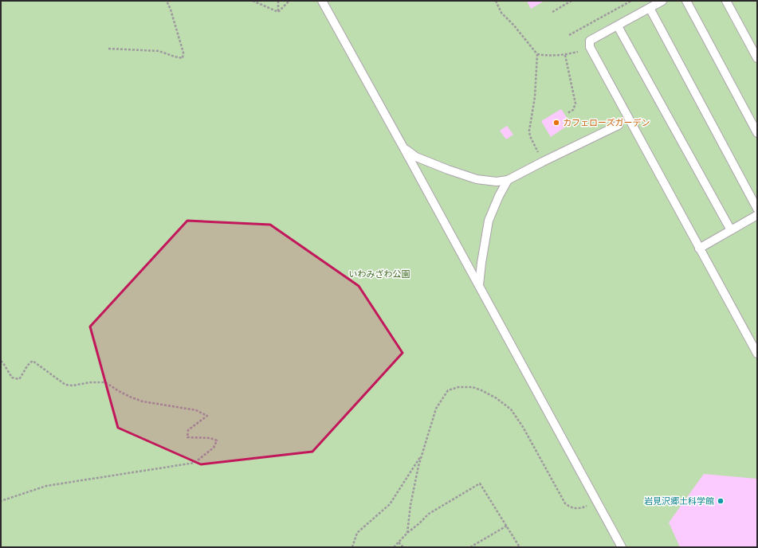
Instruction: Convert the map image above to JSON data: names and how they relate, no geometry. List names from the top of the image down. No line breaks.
{"parks":["いわみざわ公園"],"places":["カフェローズガーデン","岩見沢郷土科学館"]}
